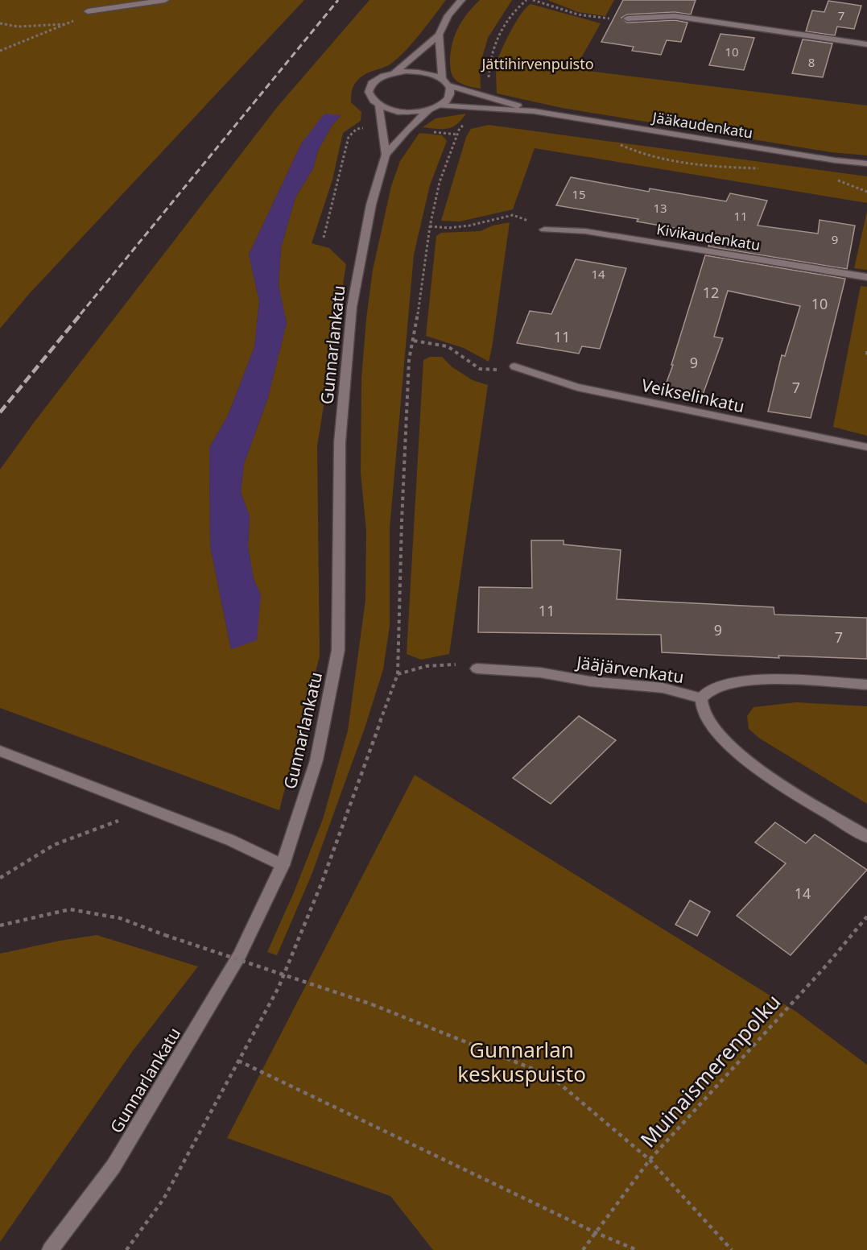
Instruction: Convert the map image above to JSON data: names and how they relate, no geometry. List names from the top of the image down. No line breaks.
{"streets":{"street":["Jääkaudenkatu","Kivikaudenkatu","Gunnarlankatu","Veikselinkatu","Jääjärvenkatu"],"path":["Muinaismerenpolku"]},"parks":["Jättihirvenpuisto","Gunnarlan keskuspuisto"],"house_numbers":["7","10","8","15","13","11","9","14","12","10","11","9","7","11","9","7","14"]}
